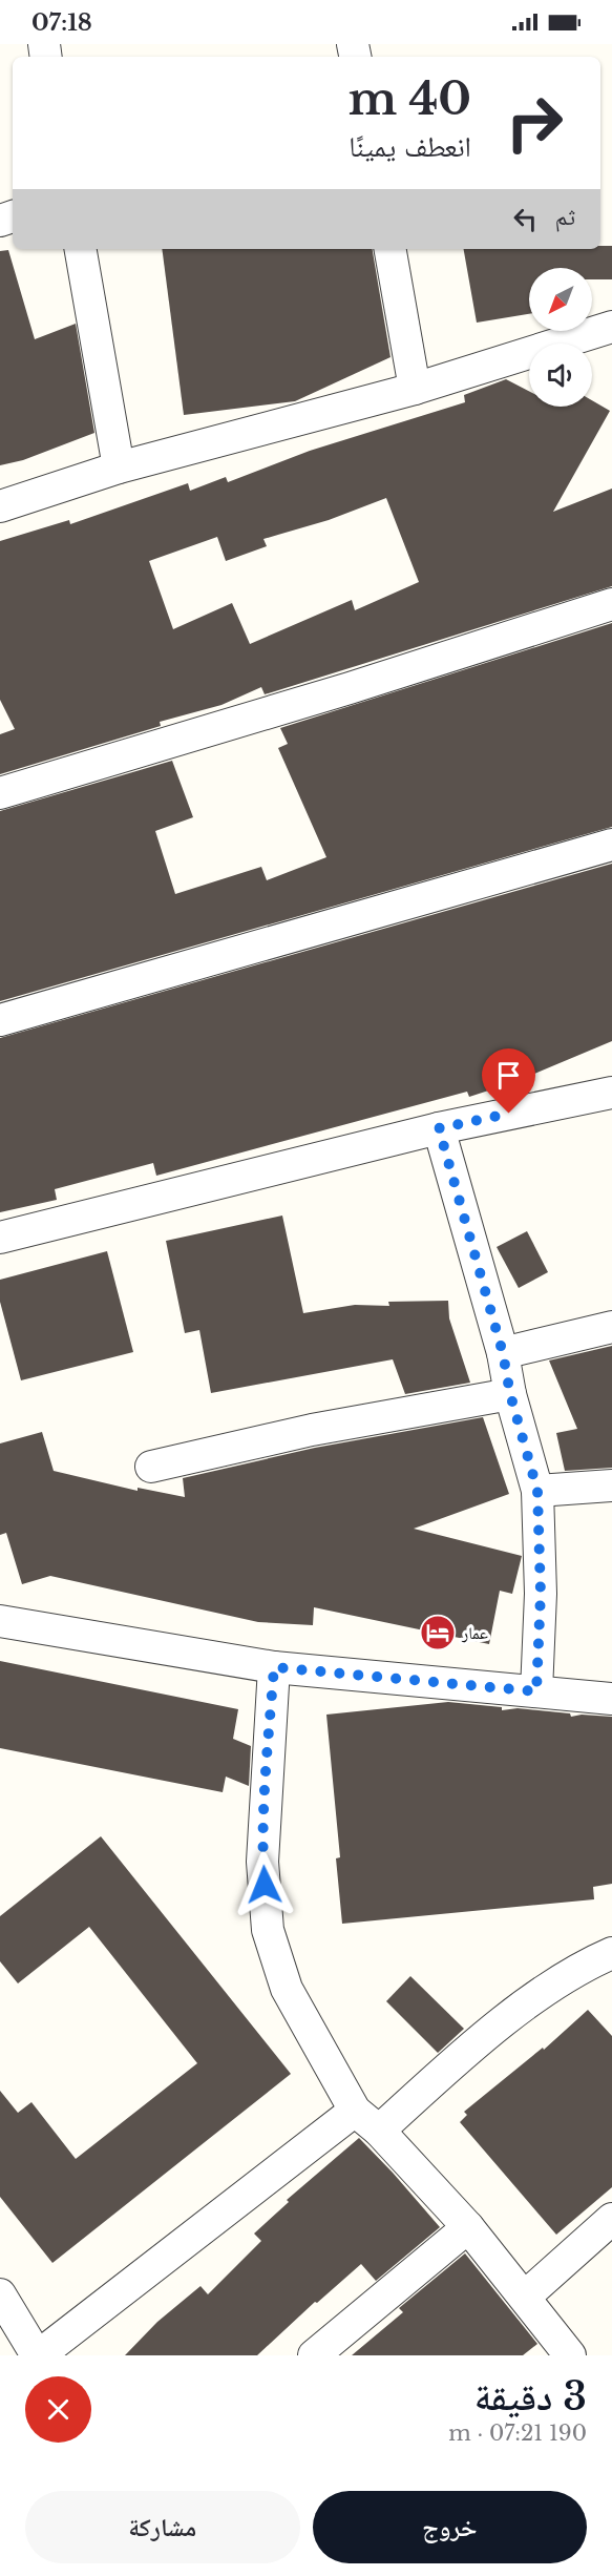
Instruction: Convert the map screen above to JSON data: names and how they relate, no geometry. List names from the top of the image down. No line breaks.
{"places":{"hotel":["عمار"]},"north":"bottom left","page":{"status":"07:18","turn":["40 m","انعطف يمينًا"],"then":"ثم","heading":["3 دقيقة","190 m · 07:21"],"buttons":["خروج","مشاركة"]}}
